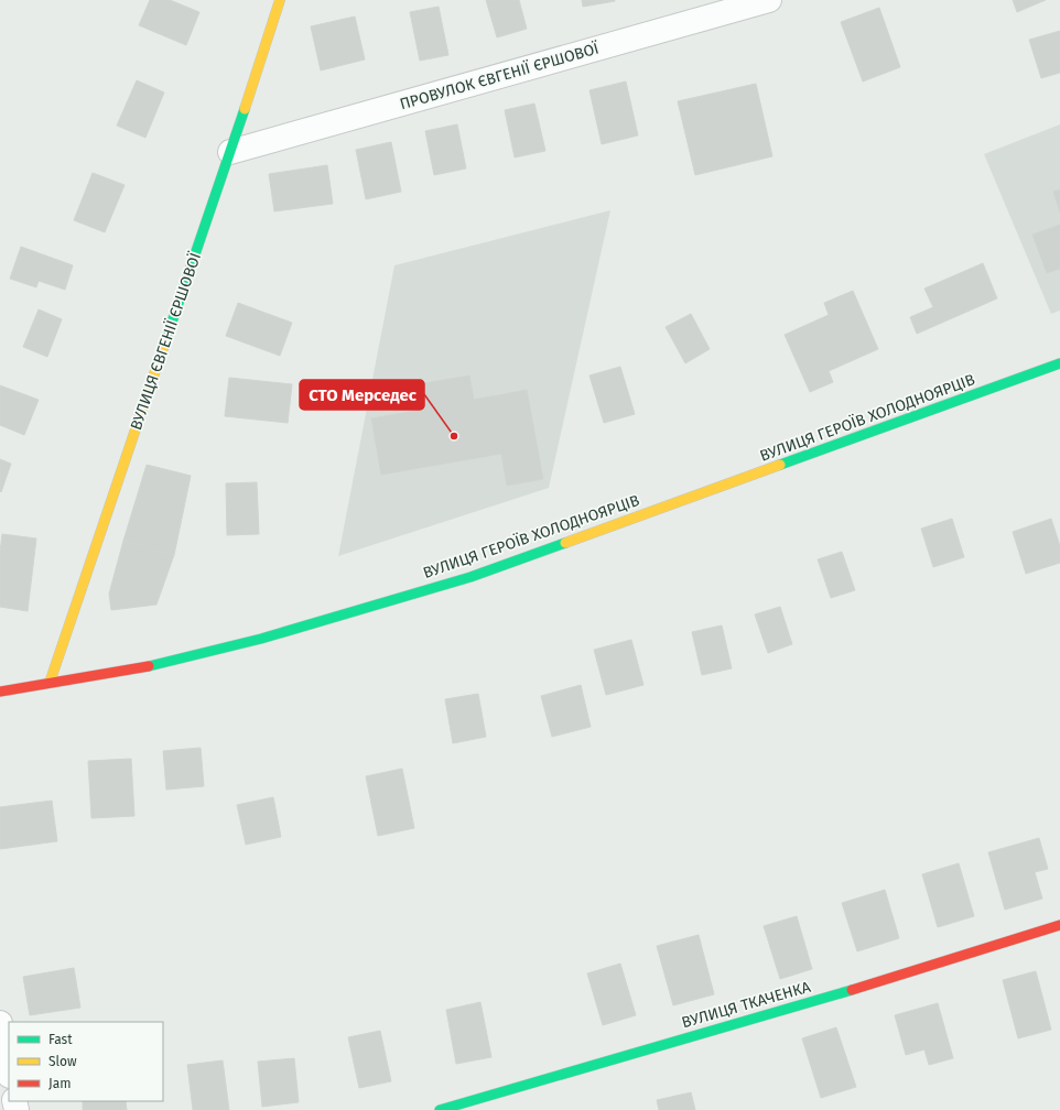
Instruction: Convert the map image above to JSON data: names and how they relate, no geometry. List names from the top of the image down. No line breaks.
{"streets":{"street":["ПРОВУЛОК ЄВГЕНІЇ ЄРШОВОЇ","ВУЛИЦЯ ЄВГЕНІЇ ЄРШОВОЇ","ВУЛИЦЯ ГЕРОЇВ ХОЛОДНОЯРЦІВ","ВУЛИЦЯ ТКАЧЕНКА"]},"crossings":[["ПРОВУЛОК ЄВГЕНІЇ ЄРШОВОЇ","ВУЛИЦЯ ЄВГЕНІЇ ЄРШОВОЇ"],["ВУЛИЦЯ ЄВГЕНІЇ ЄРШОВОЇ","ВУЛИЦЯ ГЕРОЇВ ХОЛОДНОЯРЦІВ"]],"places":["СТО Мерседес"],"legend":["Fast","Slow","Jam"]}
